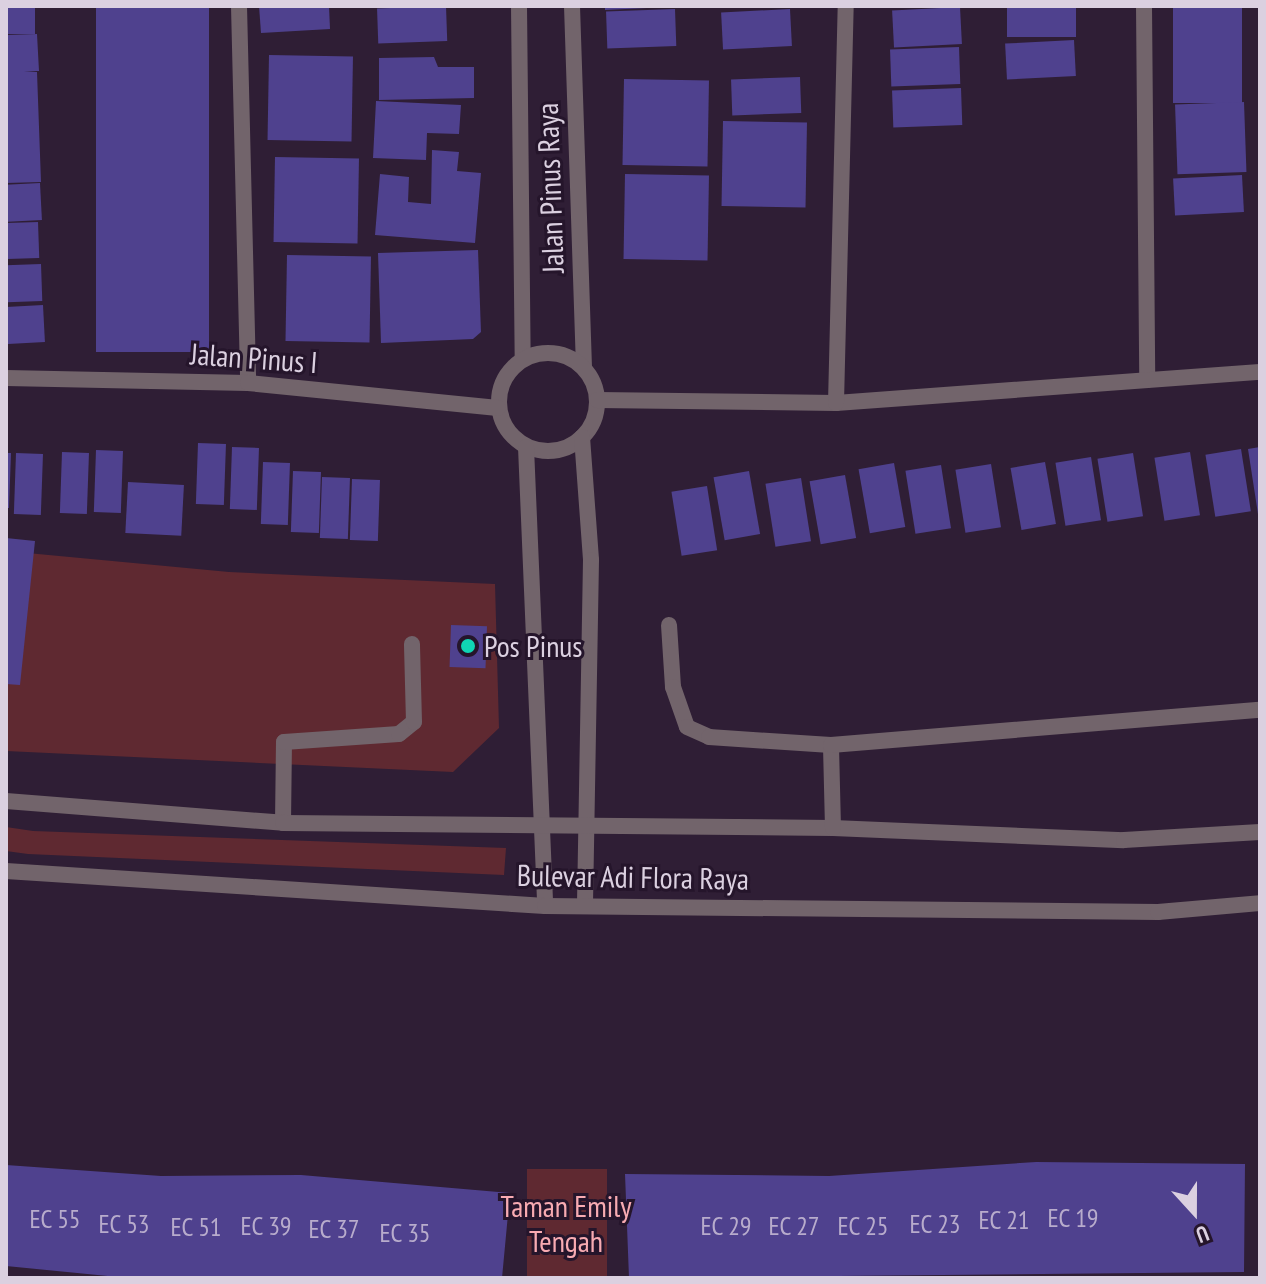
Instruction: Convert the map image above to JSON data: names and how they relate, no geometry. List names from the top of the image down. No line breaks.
{"streets":{"street":["Jalan Pinus Raya","Jalan Pinus I","Bulevar Adi Flora Raya"]},"crossings":[["Jalan Pinus Raya","Jalan Pinus I"]],"parks":["Taman Emily Tengah"],"places":["Pos Pinus"],"house_numbers":["EC 19","EC 55","EC 21","EC 53","EC 23","EC 39","EC 29","EC 27","EC 25","EC 51","EC 37","EC 35"],"north":"bottom"}
